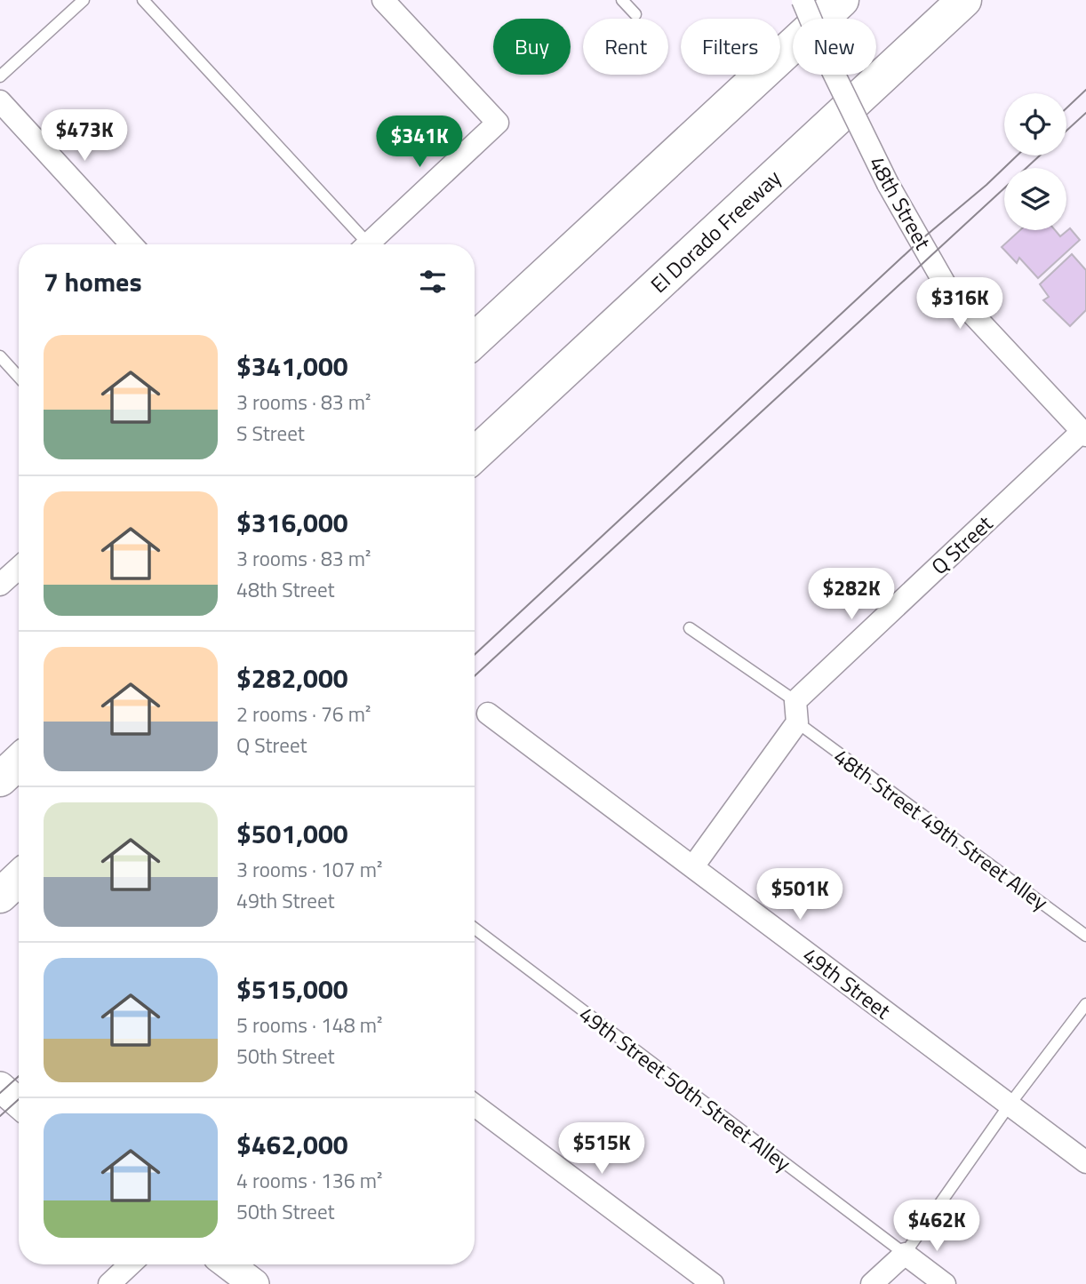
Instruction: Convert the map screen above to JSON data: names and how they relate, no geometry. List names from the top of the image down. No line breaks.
{"streets":{"highway":["El Dorado Freeway"],"street":["48th Street","Q Street","49th Street"],"lane":["48th Street 49th Street Alley","49th Street 50th Street Alley"]},"crossings":[["48th Street","Q Street"],["Q Street","48th Street 49th Street Alley"],["Q Street","49th Street"]],"page":{"chip":["Buy","Rent","Filters","New"],"price":["$473K","$341K","$316K","$282K","$501K","$515K","$462K"],"heading":"7 homes","list":[{"name":"$341,000","note":"3 rooms · 83 m² · S Street"},{"name":"$316,000","note":"3 rooms · 83 m² · 48th Street"},{"name":"$282,000","note":"2 rooms · 76 m² · Q Street"},{"name":"$501,000","note":"3 rooms · 107 m² · 49th Street"},{"name":"$515,000","note":"5 rooms · 148 m² · 50th Street"},{"name":"$462,000","note":"4 rooms · 136 m² · 50th Street"}]}}
